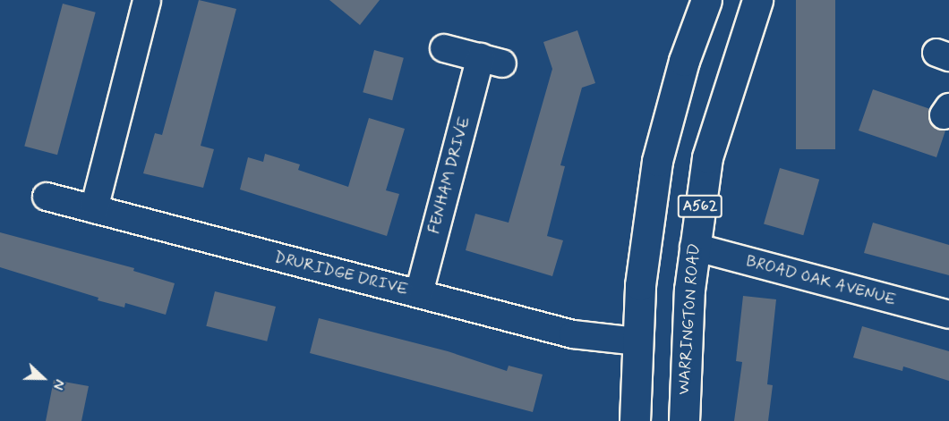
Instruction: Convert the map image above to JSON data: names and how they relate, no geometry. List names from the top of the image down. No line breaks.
{"streets":{"main road":["A562","WARRINGTON ROAD"],"street":["FENHAM DRIVE","DRURIDGE DRIVE","BROAD OAK AVENUE"]},"crossings":[["FENHAM DRIVE","DRURIDGE DRIVE"],["BROAD OAK AVENUE","WARRINGTON ROAD"]],"north":"right"}
